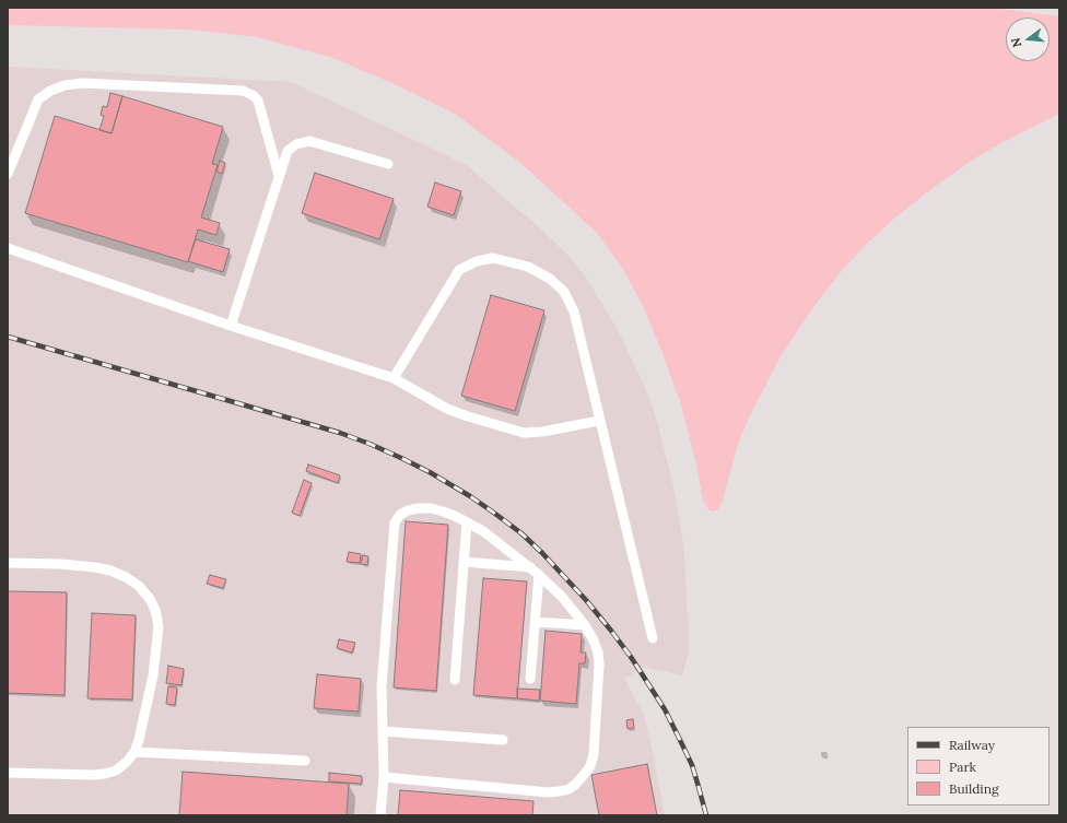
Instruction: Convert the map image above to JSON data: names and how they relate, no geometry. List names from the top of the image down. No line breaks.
{"legend":["Railway","Park","Building"],"north":"left"}
